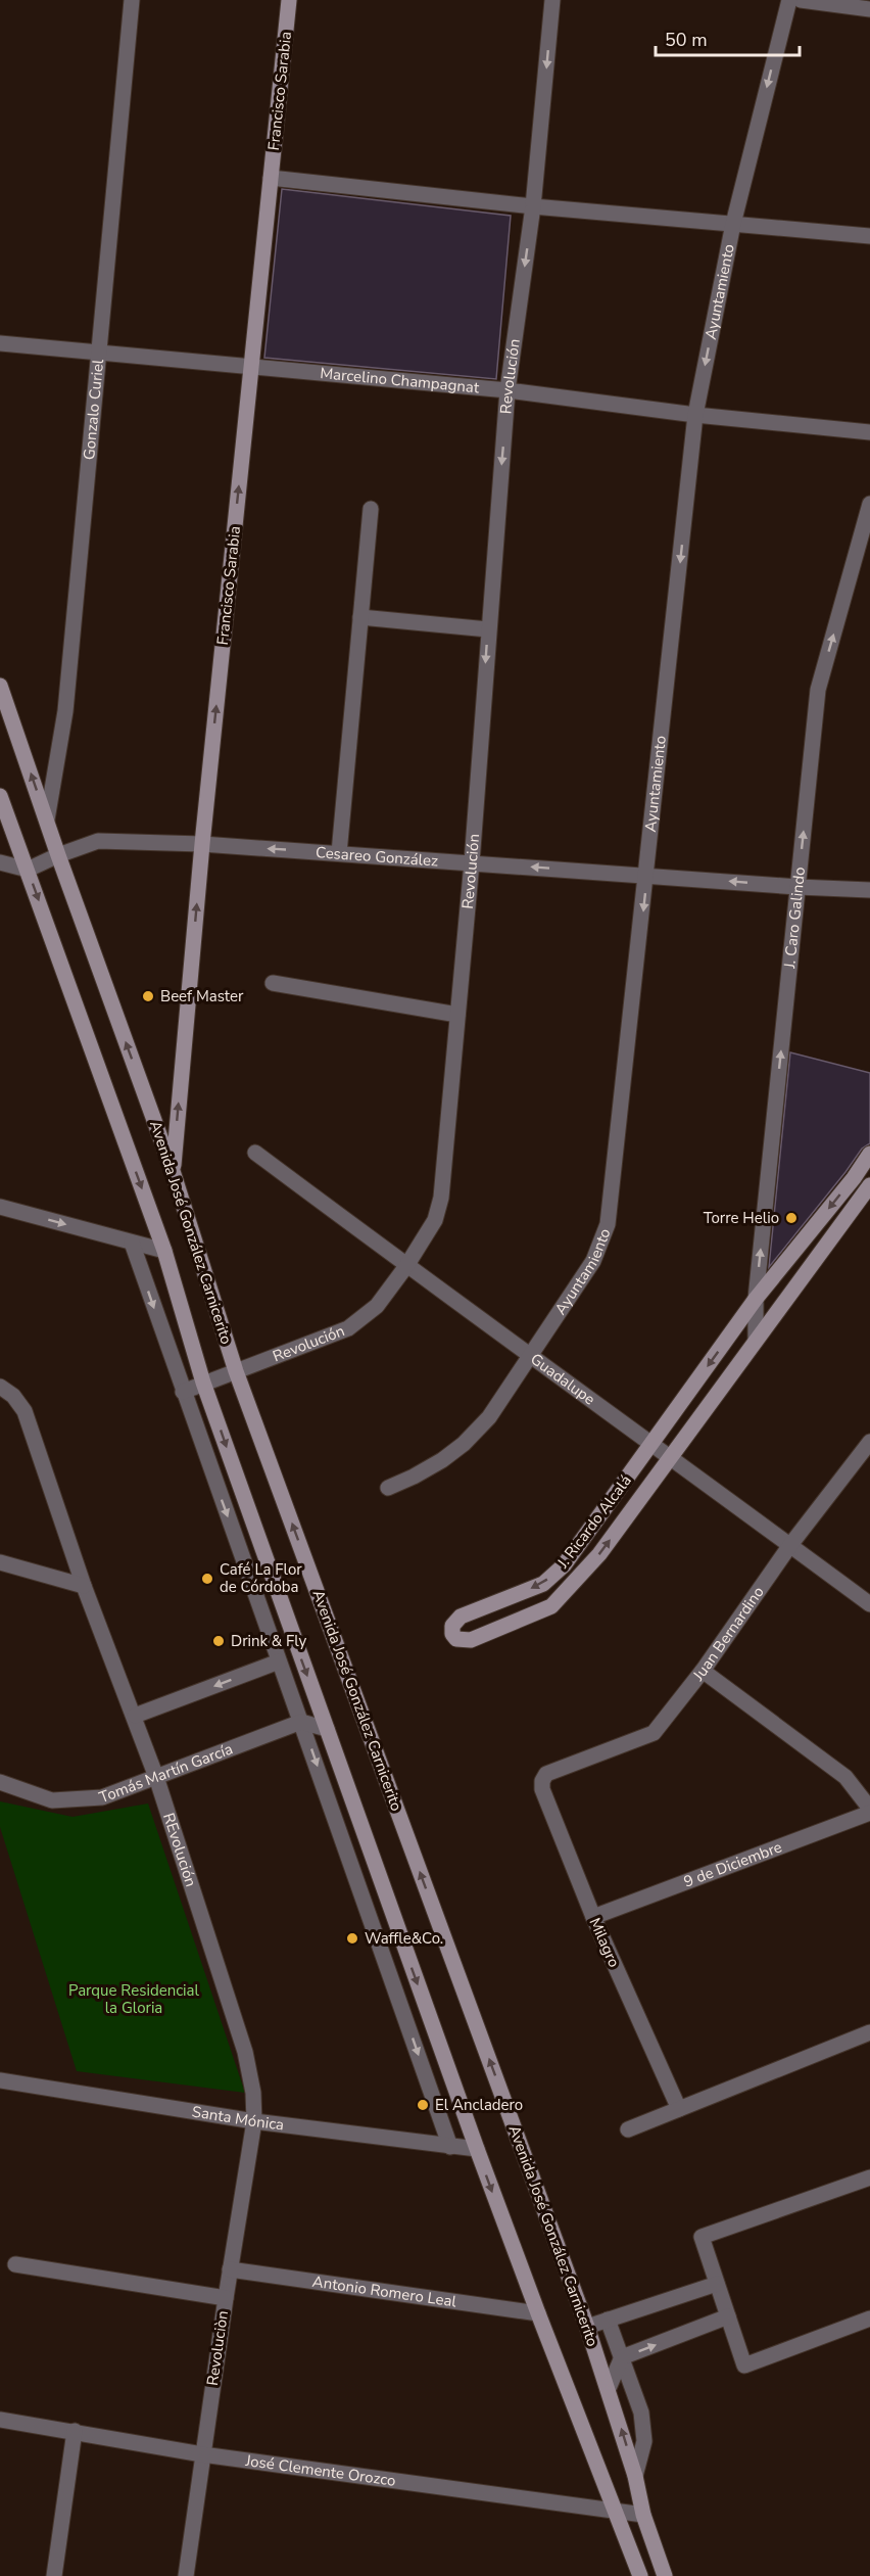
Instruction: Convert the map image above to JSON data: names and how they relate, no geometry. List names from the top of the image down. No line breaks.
{"streets":{"street":["Francisco Sarabia","Ayuntamiento","Revolución","Marcelino Champagnat","Gonzalo Curiel","Cesareo González","J. Caro Galindo","Avenida José González Carnicerito","Guadalupe","J. Ricardo Alcalá","Juan Bernardino","Tomás Martín García","REvolución","9 de Diciembre","Milagro","Santa Mónica","Antonio Romero Leal","Revoluciòn","José Clemente Orozco"]},"crossings":[["Francisco Sarabia","Marcelino Champagnat"],["Francisco Sarabia","Cesareo González"],["Francisco Sarabia","Avenida José González Carnicerito"],["Ayuntamiento","Marcelino Champagnat"],["Ayuntamiento","Cesareo González"],["Ayuntamiento","Guadalupe"],["Revolución","Marcelino Champagnat"],["Revolución","Cesareo González"],["Revolución","Avenida José González Carnicerito"],["Revolución","Guadalupe"],["Marcelino Champagnat","Gonzalo Curiel"],["Gonzalo Curiel","Avenida José González Carnicerito"],["Cesareo González","J. Caro Galindo"],["Cesareo González","Avenida José González Carnicerito"],["J. Caro Galindo","J. Ricardo Alcalá"],["Avenida José González Carnicerito","Santa Mónica"],["Avenida José González Carnicerito","Antonio Romero Leal"],["Avenida José González Carnicerito","José Clemente Orozco"],["Guadalupe","J. Ricardo Alcalá"],["Guadalupe","Juan Bernardino"],["Juan Bernardino","Milagro"],["Tomás Martín García","REvolución"],["REvolución","Santa Mónica"],["REvolución","Revoluciòn"],["9 de Diciembre","Milagro"],["Santa Mónica","Revoluciòn"],["Antonio Romero Leal","Revoluciòn"],["Revoluciòn","José Clemente Orozco"]],"one_way":["Ayuntamiento","Cesareo González","J. Caro Galindo"],"parks":["Parque Residencial la Gloria"],"places":["Beef Master","Torre Helio","Café La Flor de Córdoba","Drink & Fly","Waffle&Co.","El Ancladero"],"scale_bar":"50 m"}
